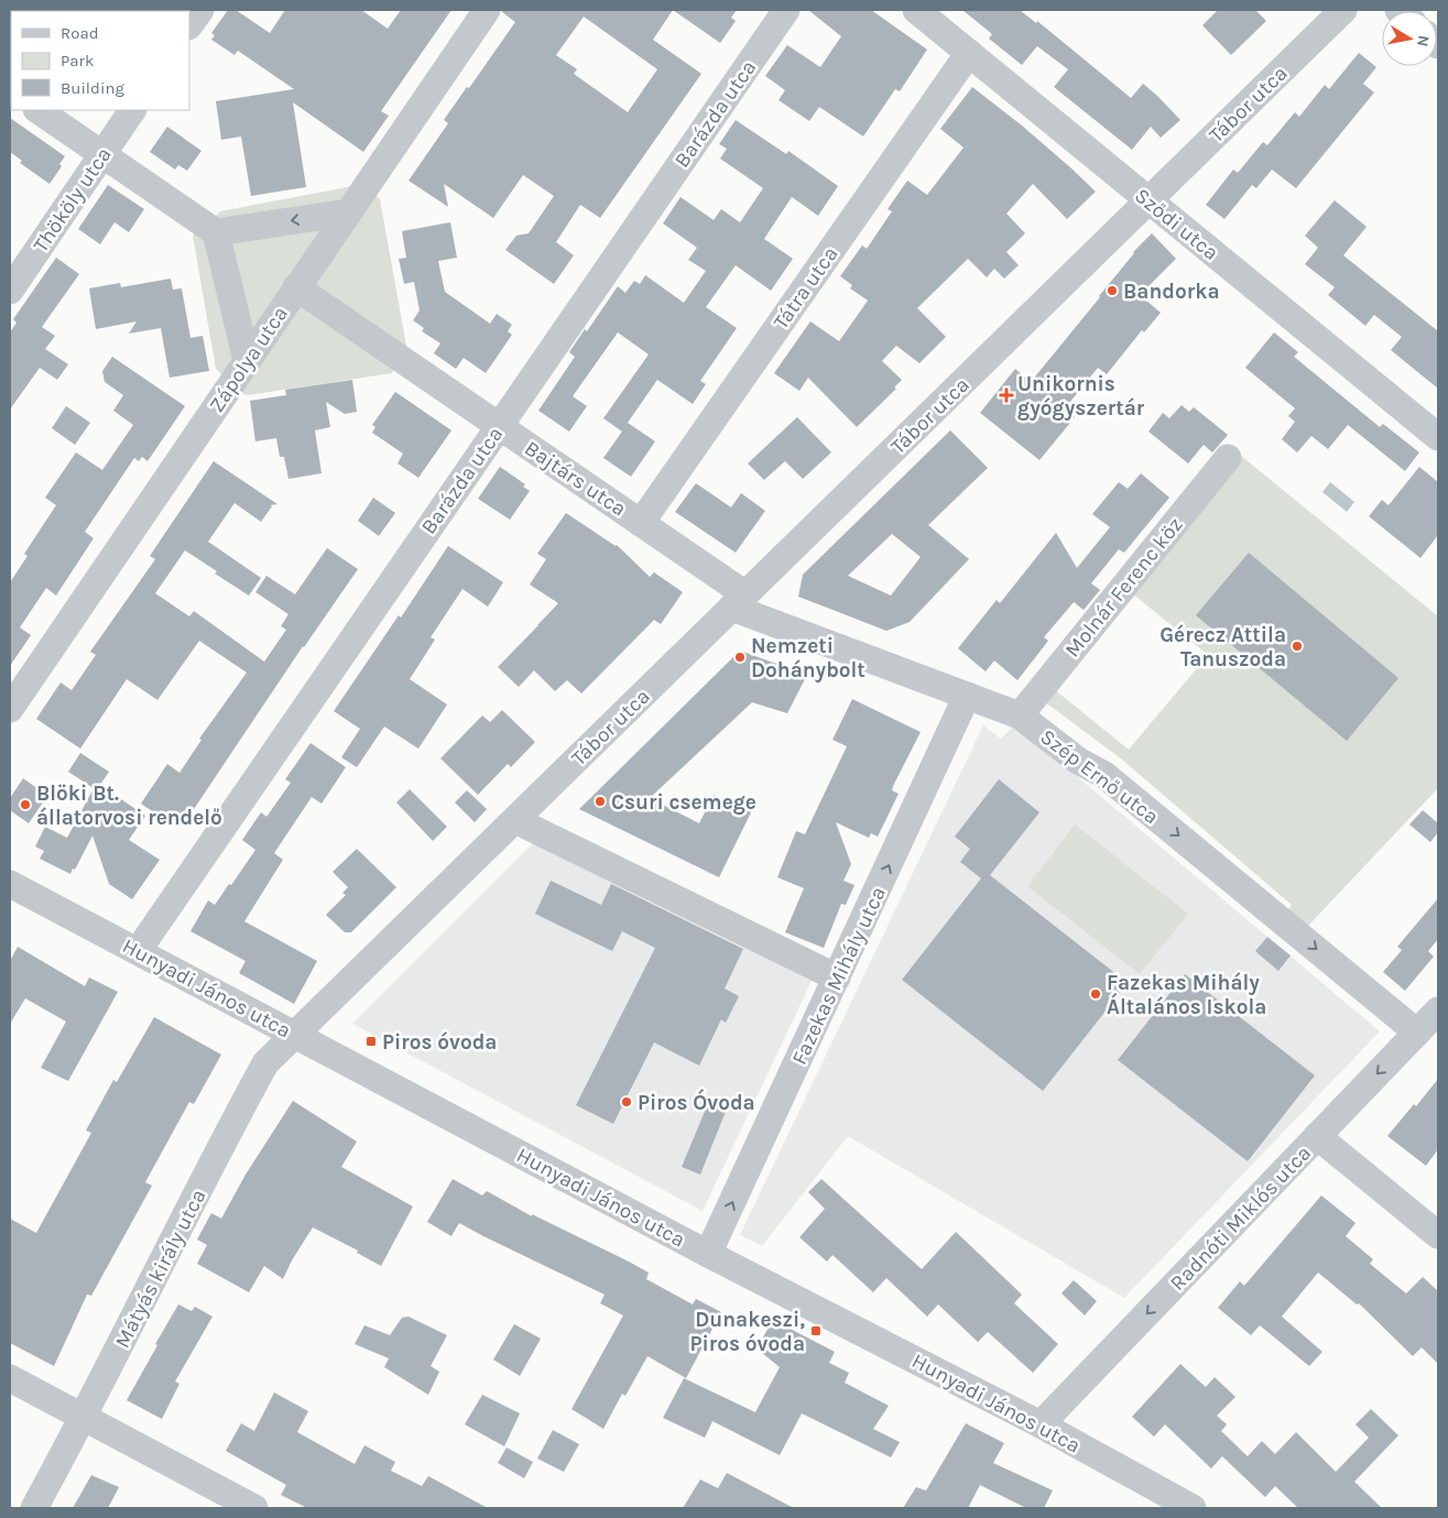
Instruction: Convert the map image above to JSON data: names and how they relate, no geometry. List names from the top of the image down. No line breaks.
{"streets":{"street":["Tábor utca","Barázda utca","Thököly utca","Sződi utca","Tátra utca","Zápolya utca","Bajtárs utca","Molnár Ferenc köz","Szép Ernő utca","Fazekas Mihály utca","Hunyadi János utca","Radnóti Miklós utca","Mátyás király utca"]},"crossings":[["Tábor utca","Sződi utca"],["Tábor utca","Bajtárs utca"],["Tábor utca","Szép Ernő utca"],["Tábor utca","Hunyadi János utca"],["Tábor utca","Mátyás király utca"],["Barázda utca","Bajtárs utca"],["Barázda utca","Hunyadi János utca"],["Sződi utca","Tátra utca"],["Tátra utca","Bajtárs utca"],["Zápolya utca","Bajtárs utca"],["Bajtárs utca","Szép Ernő utca"],["Molnár Ferenc köz","Szép Ernő utca"],["Szép Ernő utca","Fazekas Mihály utca"],["Szép Ernő utca","Radnóti Miklós utca"],["Fazekas Mihály utca","Hunyadi János utca"],["Hunyadi János utca","Radnóti Miklós utca"],["Hunyadi János utca","Mátyás király utca"]],"one_way":["Szép Ernő utca","Fazekas Mihály utca","Radnóti Miklós utca"],"places":{"other":["Bandorka","Gérecz Attila Tanuszoda","Nemzeti Dohánybolt","Csuri csemege","Blöki Bt. állatorvosi rendelő","Fazekas Mihály Általános Iskola","Piros Óvoda"],"health":["Unikornis gyógyszertár"],"transit":["Piros óvoda","Dunakeszi, Piros óvoda"]},"legend":["Road","Park","Building"],"north":"right"}
